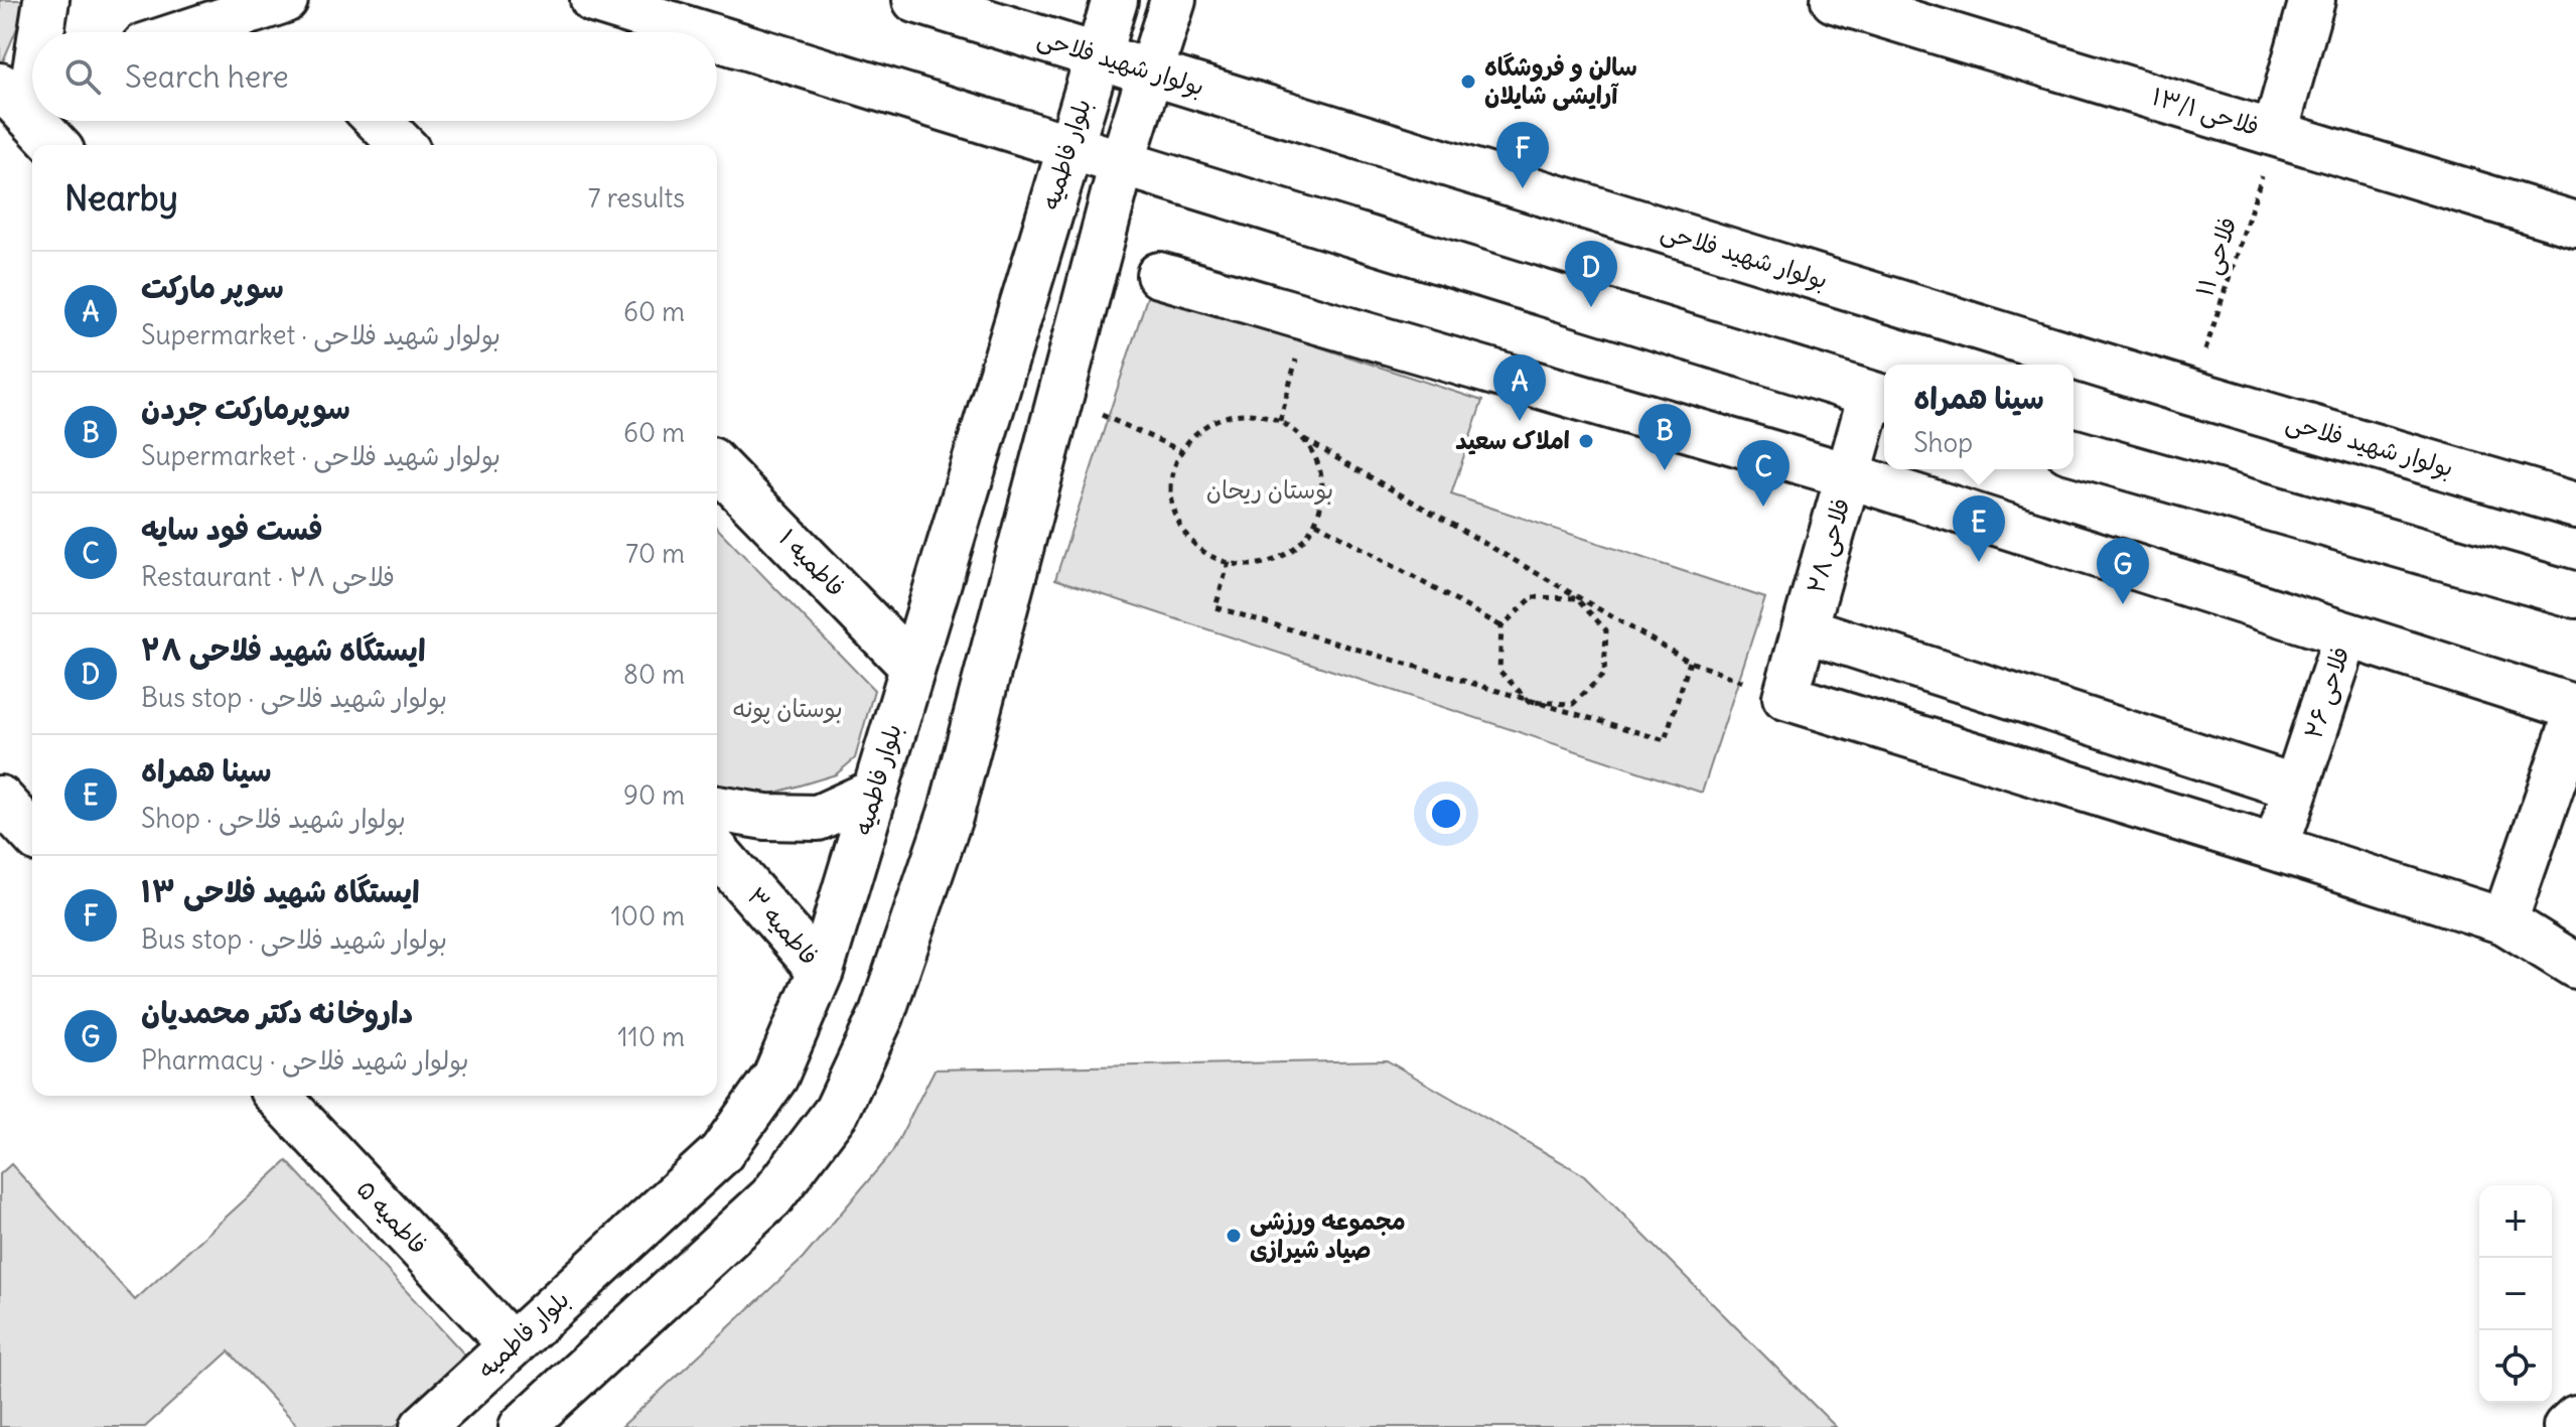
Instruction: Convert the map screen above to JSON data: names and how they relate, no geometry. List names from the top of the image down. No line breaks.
{"streets":{"street":["بولوار شهید فلاحی","فلاحی ۱۳/۱","بلوار فاطمیه","فلاحی ۲۸","فاطمیه ۱","فلاحی ۲۶","فاطمیه ۳","فاطمیه ۵"],"path":["فلاحی ۱۱"]},"crossings":[["بولوار شهید فلاحی","بلوار فاطمیه"],["بولوار شهید فلاحی","فلاحی ۱۱"],["فلاحی ۱۳/۱","فلاحی ۱۱"],["بلوار فاطمیه","فاطمیه ۱"],["بلوار فاطمیه","فاطمیه ۳"],["بلوار فاطمیه","فاطمیه ۵"]],"parks":["بوستان ریحان","بوستان پونه"],"places":["سالن و فروشگاه آرایشی شایلان","املاک سعید","مجموعه ورزشی صیاد شیرازی"],"page":{"search":"Search here","pins":["F","D","A","B","C","E","G"],"heading":["Nearby","7 results"],"list":[{"mark":"A","name":"سوپر مارکت","note":"Supermarket · بولوار شهید فلاحی","value":"60 m"},{"mark":"B","name":"سوپرمارکت جردن","note":"Supermarket · بولوار شهید فلاحی","value":"60 m"},{"mark":"C","name":"فست فود سایه","note":"Restaurant · فلاحی ۲۸","value":"70 m"},{"mark":"D","name":"ایستگاه شهید فلاحی ۲۸","note":"Bus stop · بولوار شهید فلاحی","value":"80 m"},{"mark":"E","name":"سینا همراه","note":"Shop · بولوار شهید فلاحی","value":"90 m"},{"mark":"F","name":"ایستگاه شهید فلاحی ۱۳","note":"Bus stop · بولوار شهید فلاحی","value":"100 m"},{"mark":"G","name":"داروخانه دکتر محمدیان","note":"Pharmacy · بولوار شهید فلاحی","value":"110 m"}],"popup":["سینا همراه","Shop"],"map_buttons":["+","−"]}}
